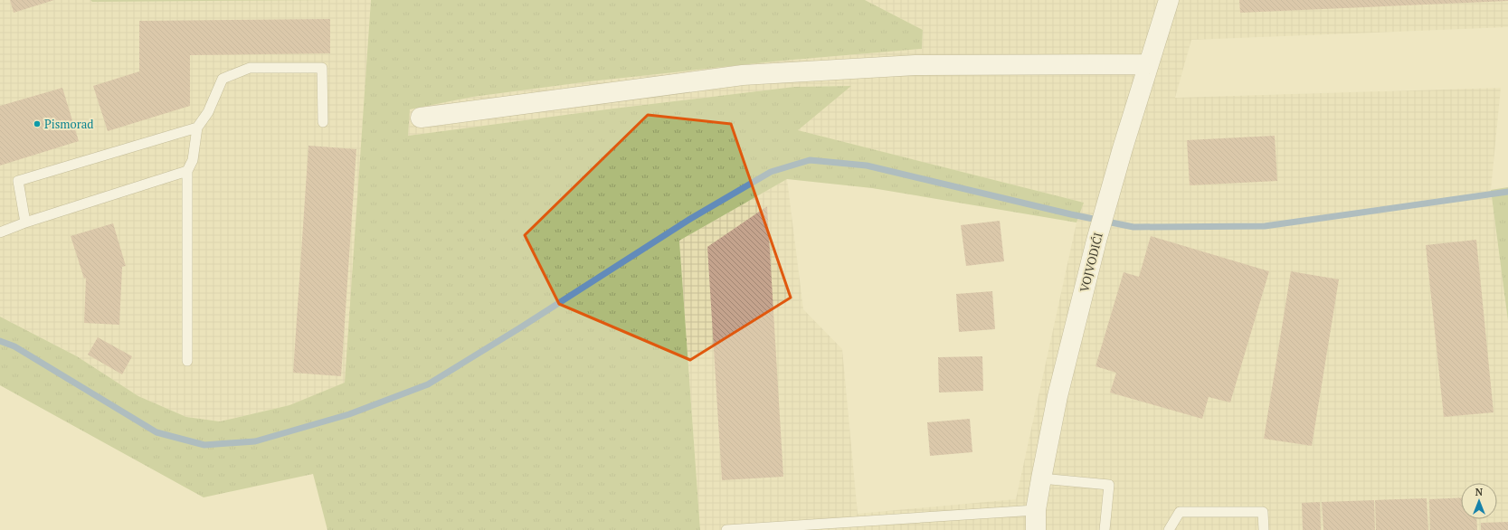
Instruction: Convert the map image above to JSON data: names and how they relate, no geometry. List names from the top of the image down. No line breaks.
{"streets":{"street":["VOJVODIĆI"]},"places":["Pismorad"],"north":"top"}
